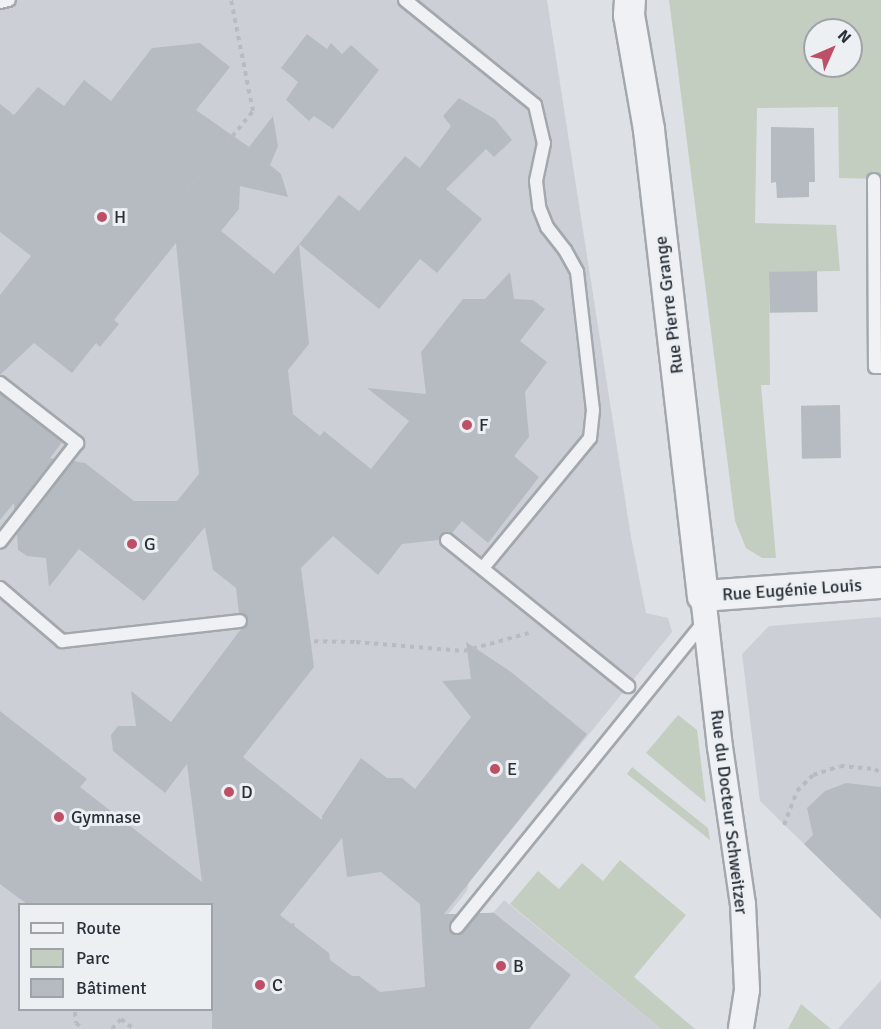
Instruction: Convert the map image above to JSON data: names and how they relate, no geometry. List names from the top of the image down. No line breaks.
{"streets":{"street":["Rue Pierre Grange","Rue Eugénie Louis","Rue du Docteur Schweitzer"]},"crossings":[["Rue Pierre Grange","Rue Eugénie Louis"],["Rue Pierre Grange","Rue du Docteur Schweitzer"],["Rue Eugénie Louis","Rue du Docteur Schweitzer"]],"places":["H","F","G","E","D","Gymnase","B","C"],"legend":["Route","Parc","Bâtiment"],"north":"top right"}
